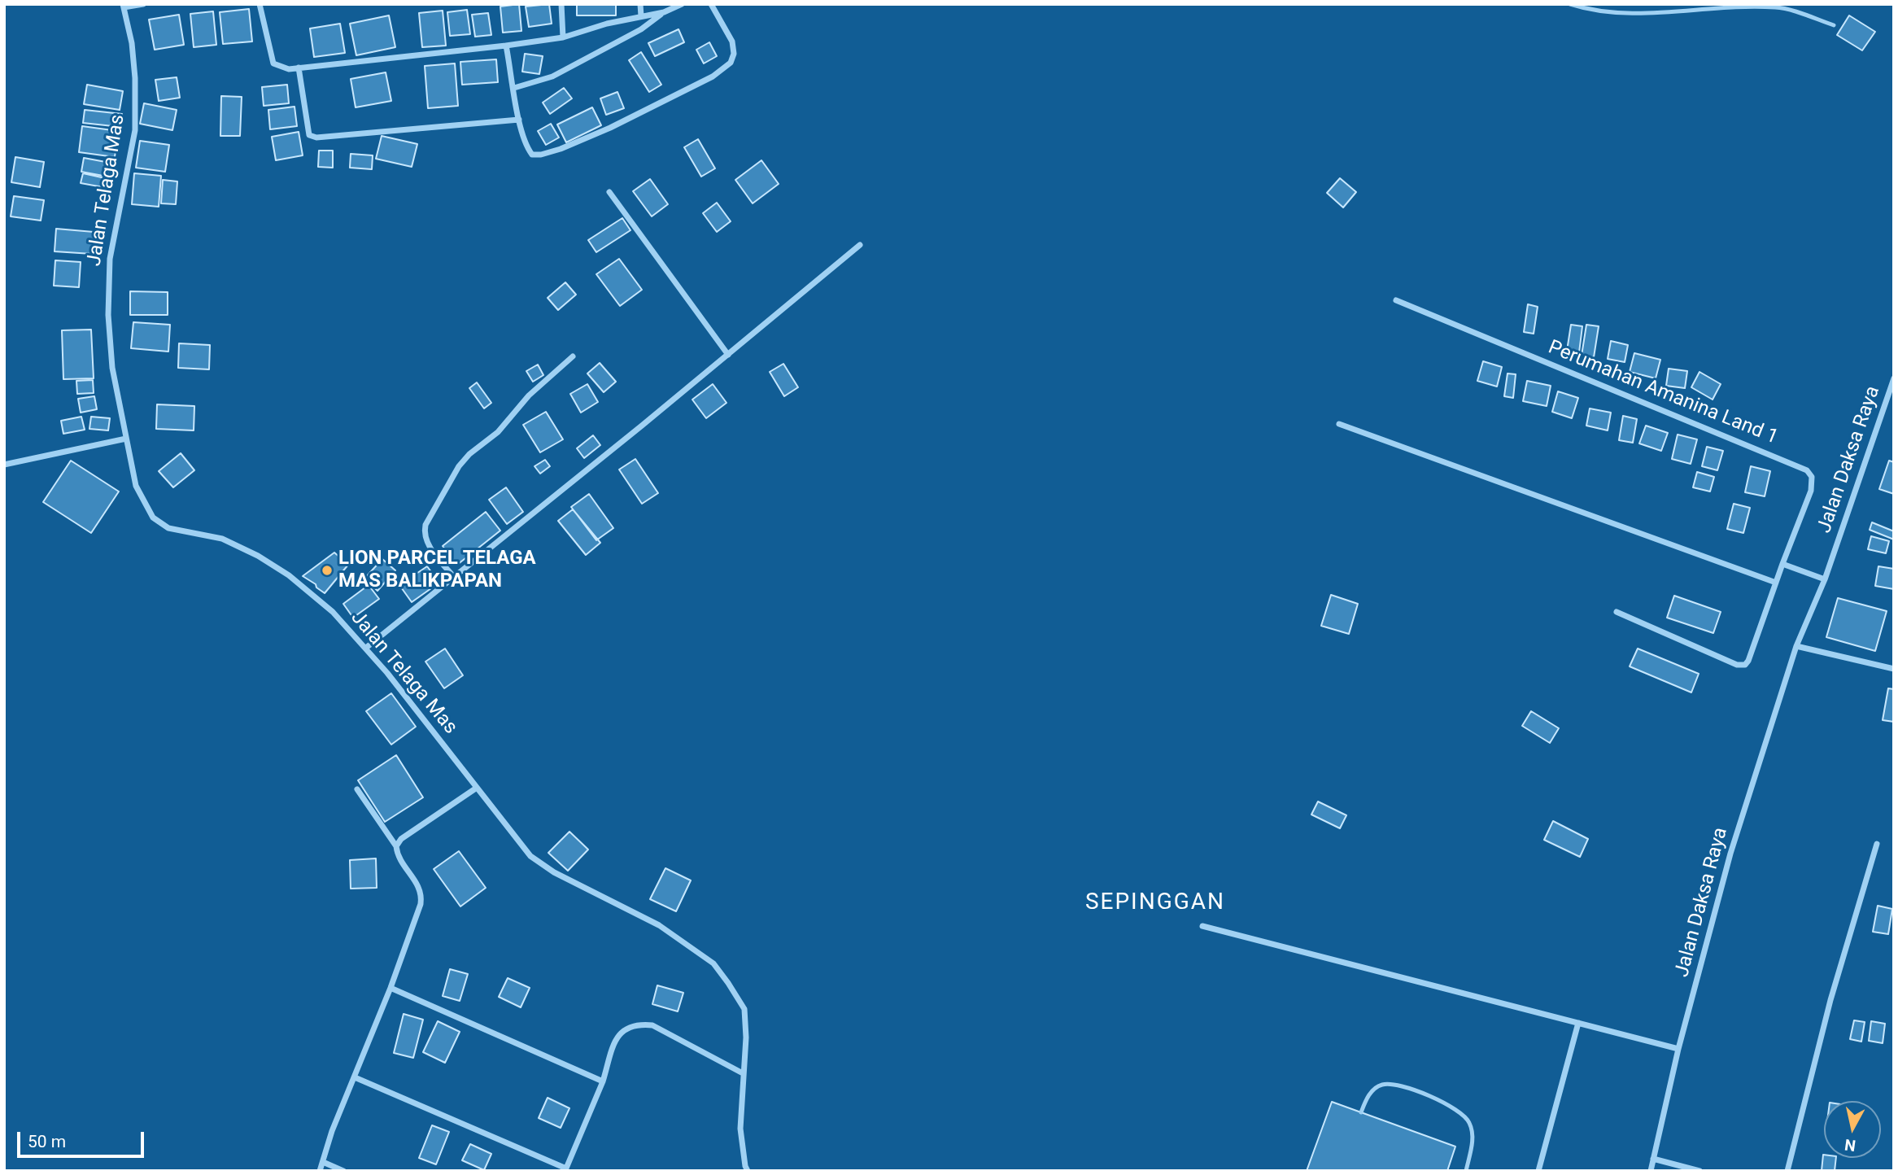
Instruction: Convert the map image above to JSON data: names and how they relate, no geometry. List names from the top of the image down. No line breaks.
{"streets":{"street":["Jalan Telaga Mas","Perumahan Amanina Land 1","Jalan Daksa Raya"]},"districts":["SEPINGGAN"],"places":["LION PARCEL TELAGA MAS BALIKPAPAN"],"scale_bar":"50 m","north":"bottom"}
